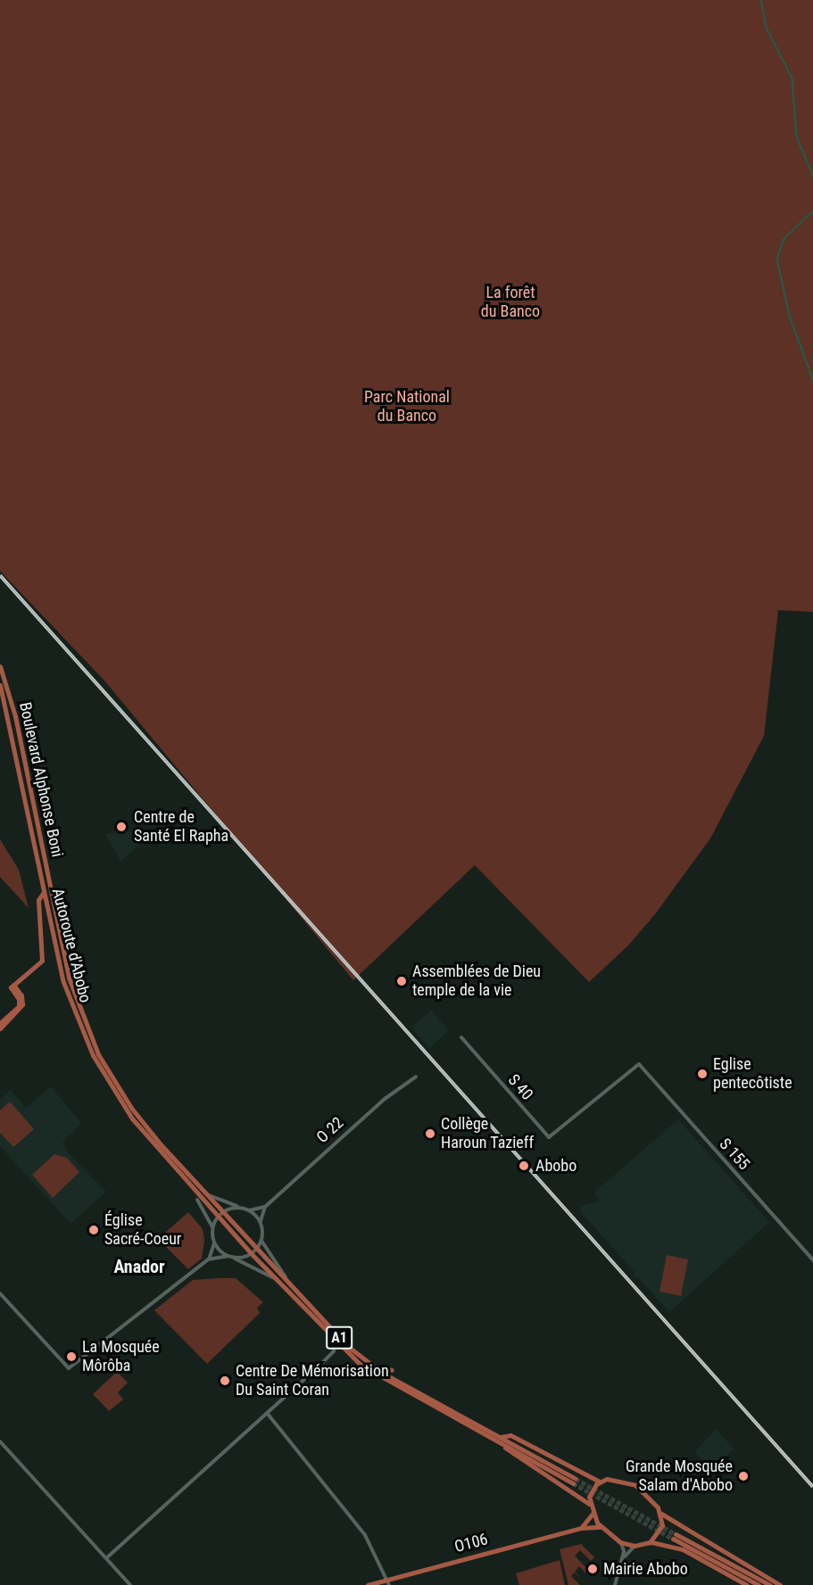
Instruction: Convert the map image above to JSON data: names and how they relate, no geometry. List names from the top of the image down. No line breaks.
{"streets":{"main road":["Boulevard Alphonse Boni","Autoroute d'Abobo","A1","O106"],"street":["S 40","O 22","S 155"]},"crossings":[["Autoroute d'Abobo","A1"],["S 40","S 155"]],"districts":["Anador"],"parks":["La forêt du Banco","Parc National du Banco"],"places":["Centre de Santé El Rapha","Assemblées de Dieu temple de la vie","Eglise pentecôtiste","Collège Haroun Tazieff","Abobo","Église Sacré-Coeur","La Mosquée Môrôba","Centre De Mémorisation Du Saint Coran","Grande Mosquée Salam d'Abobo","Mairie Abobo"]}
